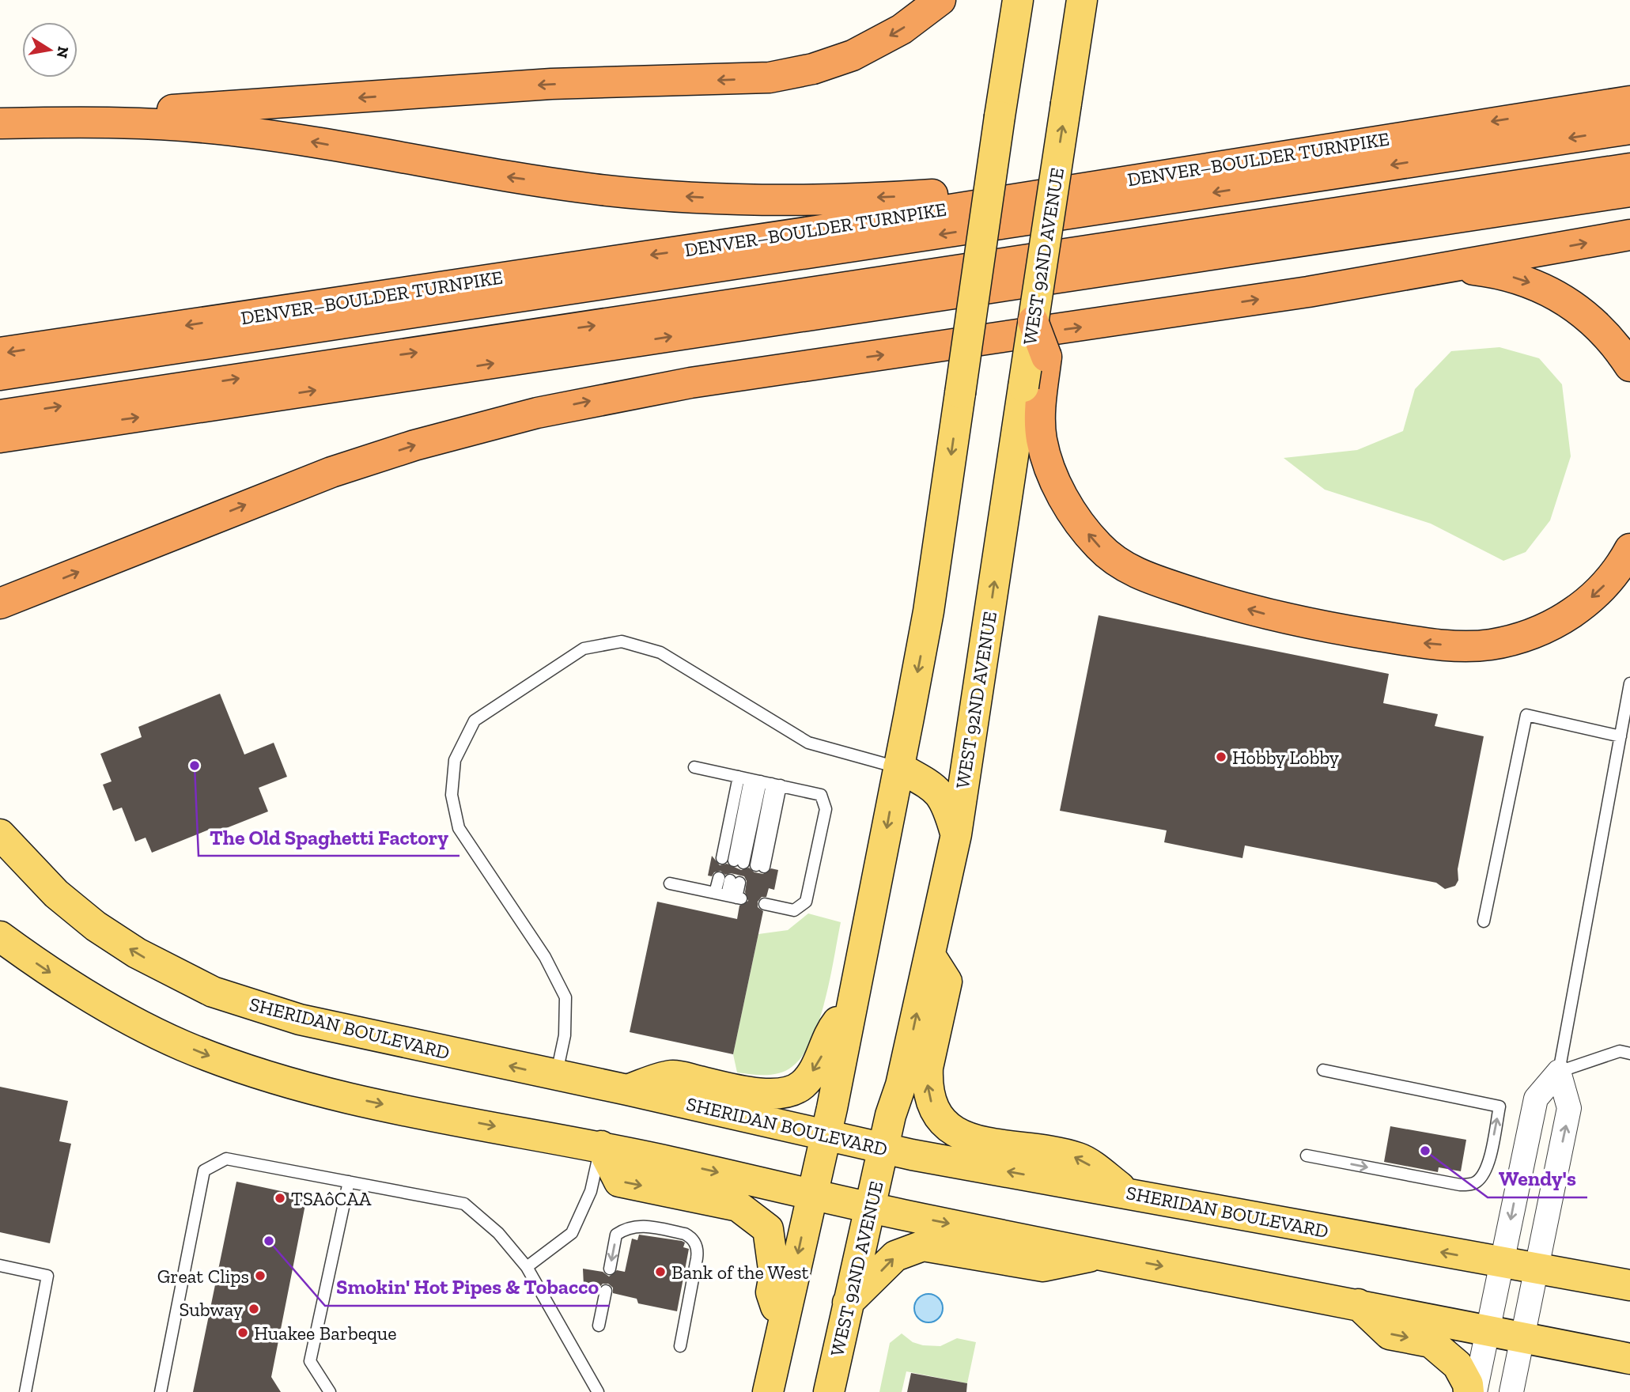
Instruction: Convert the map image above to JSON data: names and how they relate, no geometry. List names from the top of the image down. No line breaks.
{"streets":{"highway":["DENVER–BOULDER TURNPIKE"],"main road":["WEST 92ND AVENUE","SHERIDAN BOULEVARD"]},"crossings":[["WEST 92ND AVENUE","SHERIDAN BOULEVARD"]],"places":["Hobby Lobby","The Old Spaghetti Factory","Wendy's","TSAôCAA","Smokin' Hot Pipes & Tobacco","Bank of the West","Great Clips","Subway","Huakee Barbeque"],"north":"right"}
